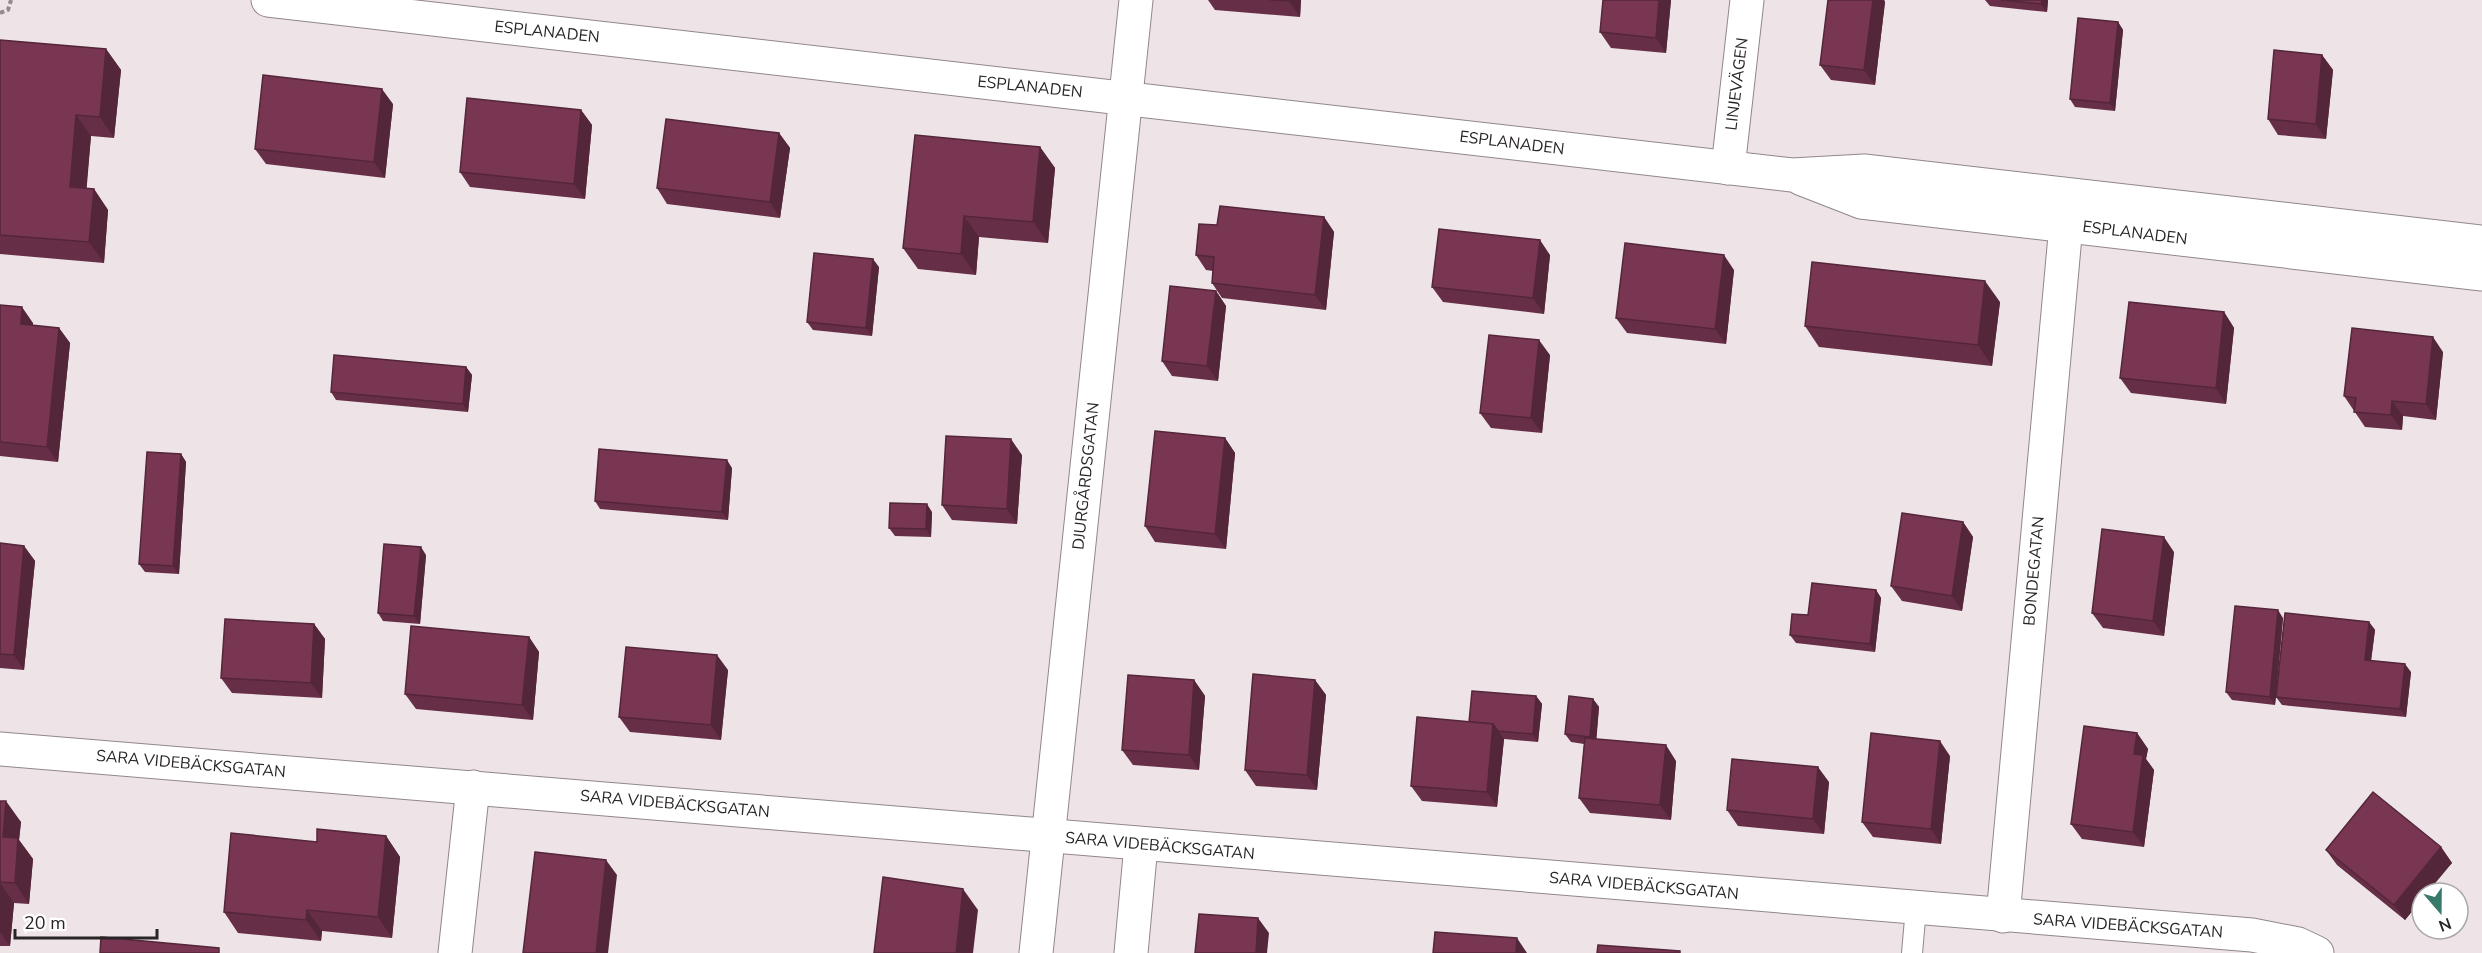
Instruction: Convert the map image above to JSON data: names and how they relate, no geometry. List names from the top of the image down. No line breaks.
{"streets":{"street":["ESPLANADEN","LINJEVÄGEN","DJURGÅRDSGATAN","BONDEGATAN","SARA VIDEBÄCKSGATAN"]},"crossings":[["ESPLANADEN","LINJEVÄGEN"],["ESPLANADEN","DJURGÅRDSGATAN"],["ESPLANADEN","BONDEGATAN"],["DJURGÅRDSGATAN","SARA VIDEBÄCKSGATAN"],["BONDEGATAN","SARA VIDEBÄCKSGATAN"]],"scale_bar":"20 m","north":"bottom"}
